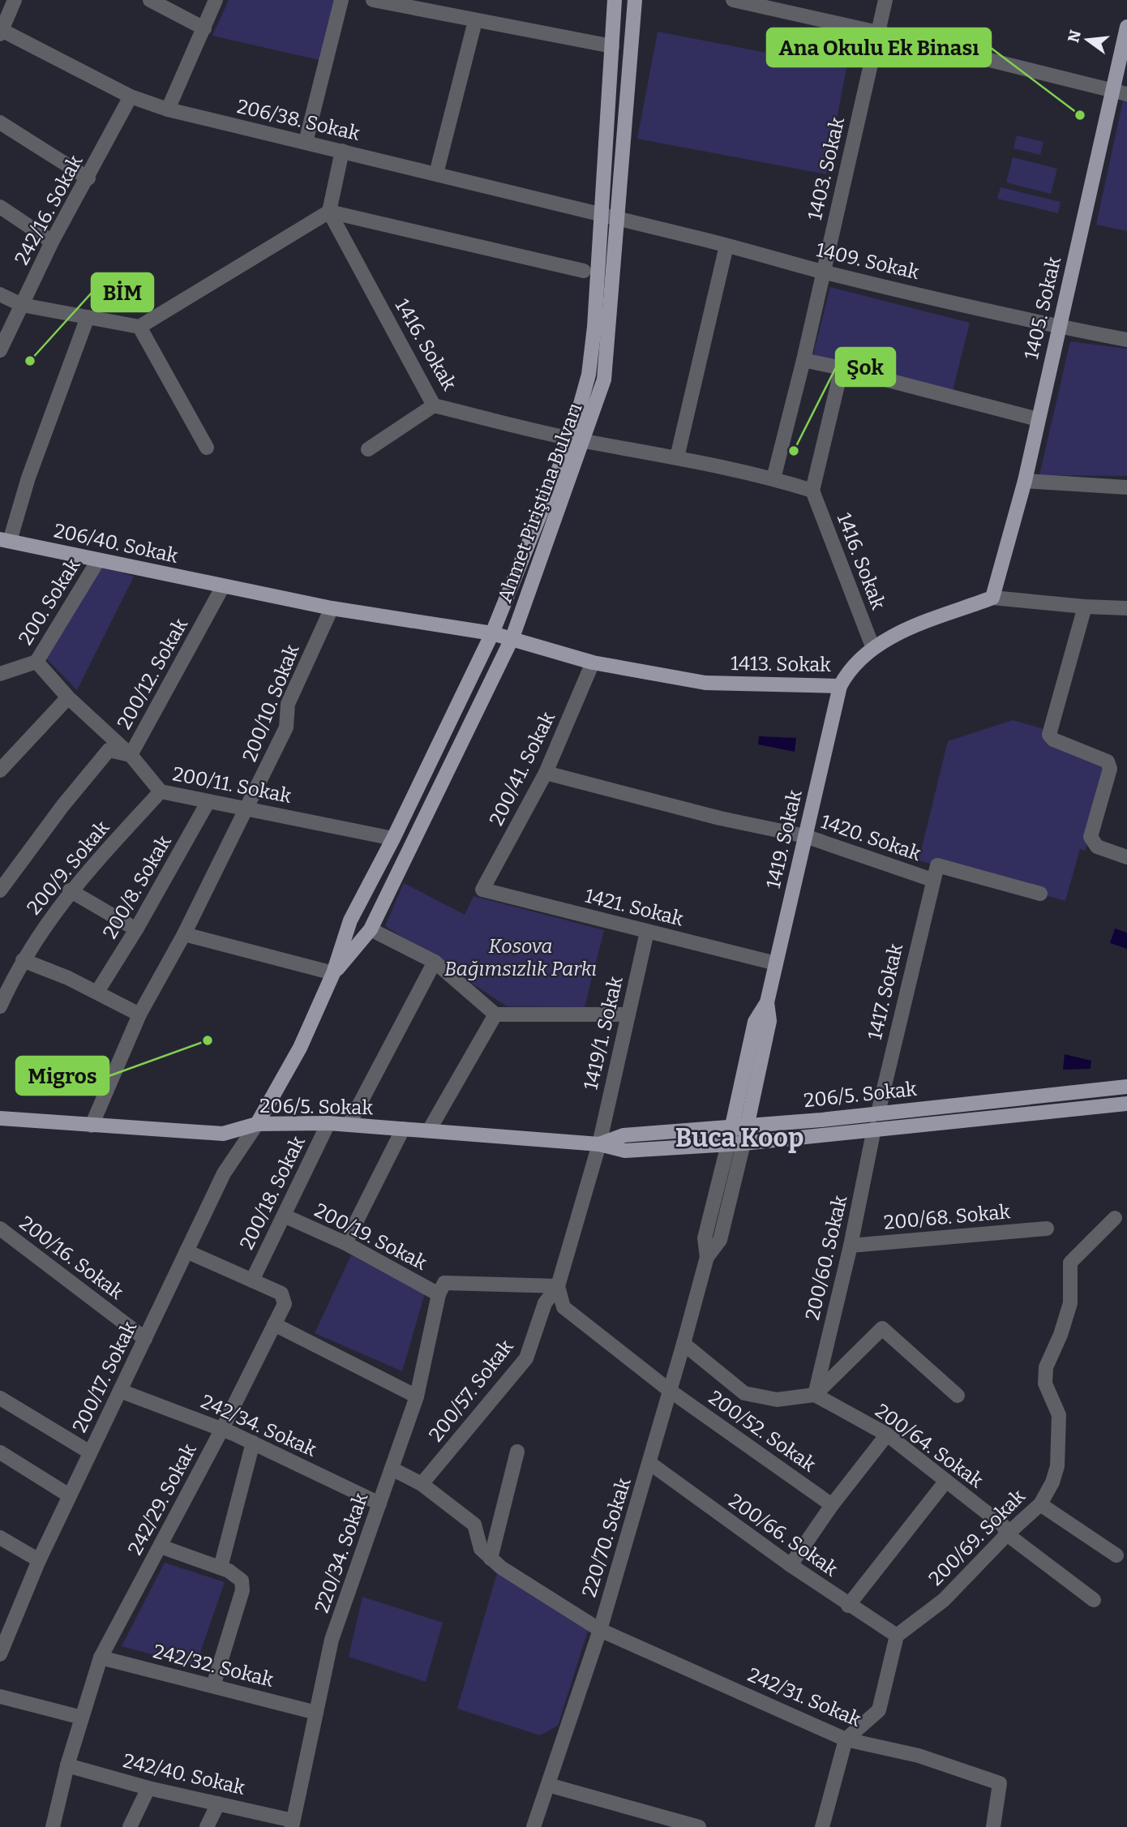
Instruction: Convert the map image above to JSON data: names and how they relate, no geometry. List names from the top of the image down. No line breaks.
{"streets":{"main road":["1405. Sokak","Ahmet Piriştina Bulvarı","206/40. Sokak","1413. Sokak","1419. Sokak","206/5. Sokak"],"street":["206/38. Sokak","1403. Sokak","242/16. Sokak","1409. Sokak","1416. Sokak","200. Sokak","200/12. Sokak","200/10. Sokak","200/41. Sokak","200/11. Sokak","1420. Sokak","200/9. Sokak","200/8. Sokak","1421. Sokak","1417. Sokak","1419/1. Sokak","200/18. Sokak","200/68. Sokak","200/19. Sokak","200/16. Sokak","200/60. Sokak","200/17. Sokak","200/57. Sokak","242/34. Sokak","200/52. Sokak","200/64. Sokak","242/29. Sokak","200/66. Sokak","220/70. Sokak","200/69. Sokak","220/34. Sokak","242/32. Sokak","242/31. Sokak","242/40. Sokak"]},"crossings":[["206/38. Sokak","242/16. Sokak"],["206/38. Sokak","1409. Sokak"],["206/38. Sokak","Ahmet Piriştina Bulvarı"],["1403. Sokak","1409. Sokak"],["1403. Sokak","1416. Sokak"],["1409. Sokak","1405. Sokak"],["1409. Sokak","Ahmet Piriştina Bulvarı"],["1405. Sokak","1413. Sokak"],["1416. Sokak","Ahmet Piriştina Bulvarı"],["1416. Sokak","1413. Sokak"],["Ahmet Piriştina Bulvarı","1413. Sokak"],["Ahmet Piriştina Bulvarı","200/11. Sokak"],["Ahmet Piriştina Bulvarı","206/5. Sokak"],["Ahmet Piriştina Bulvarı","200/17. Sokak"],["206/40. Sokak","200. Sokak"],["206/40. Sokak","200/12. Sokak"],["206/40. Sokak","200/10. Sokak"],["200. Sokak","200/11. Sokak"],["1413. Sokak","200/41. Sokak"],["1413. Sokak","1419. Sokak"],["200/12. Sokak","200/11. Sokak"],["200/10. Sokak","200/11. Sokak"],["200/10. Sokak","206/5. Sokak"],["200/41. Sokak","1420. Sokak"],["200/41. Sokak","1421. Sokak"],["200/11. Sokak","200/9. Sokak"],["200/11. Sokak","200/8. Sokak"],["1420. Sokak","1419. Sokak"],["1420. Sokak","1417. Sokak"],["1419. Sokak","1421. Sokak"],["1419. Sokak","206/5. Sokak"],["1419. Sokak","220/70. Sokak"],["1421. Sokak","1419/1. Sokak"],["1417. Sokak","206/5. Sokak"],["1419/1. Sokak","206/5. Sokak"],["206/5. Sokak","200/18. Sokak"],["206/5. Sokak","200/60. Sokak"],["206/5. Sokak","200/17. Sokak"],["206/5. Sokak","220/70. Sokak"],["200/18. Sokak","200/19. Sokak"],["200/18. Sokak","242/29. Sokak"],["200/68. Sokak","200/60. Sokak"],["200/19. Sokak","220/34. Sokak"],["200/16. Sokak","200/17. Sokak"],["200/60. Sokak","200/64. Sokak"],["200/17. Sokak","242/34. Sokak"],["200/17. Sokak","242/29. Sokak"],["242/34. Sokak","242/29. Sokak"],["242/34. Sokak","220/34. Sokak"],["200/52. Sokak","220/70. Sokak"],["200/64. Sokak","200/69. Sokak"],["242/29. Sokak","242/32. Sokak"],["242/29. Sokak","242/40. Sokak"],["200/66. Sokak","220/70. Sokak"],["200/66. Sokak","200/69. Sokak"],["220/70. Sokak","242/31. Sokak"],["220/34. Sokak","242/32. Sokak"],["220/34. Sokak","242/40. Sokak"]],"districts":["Buca Koop"],"parks":["Kosova Bağımsızlık Parkı"],"places":["Ana Okulu Ek Binası","BİM","Şok","Migros"],"north":"left"}
